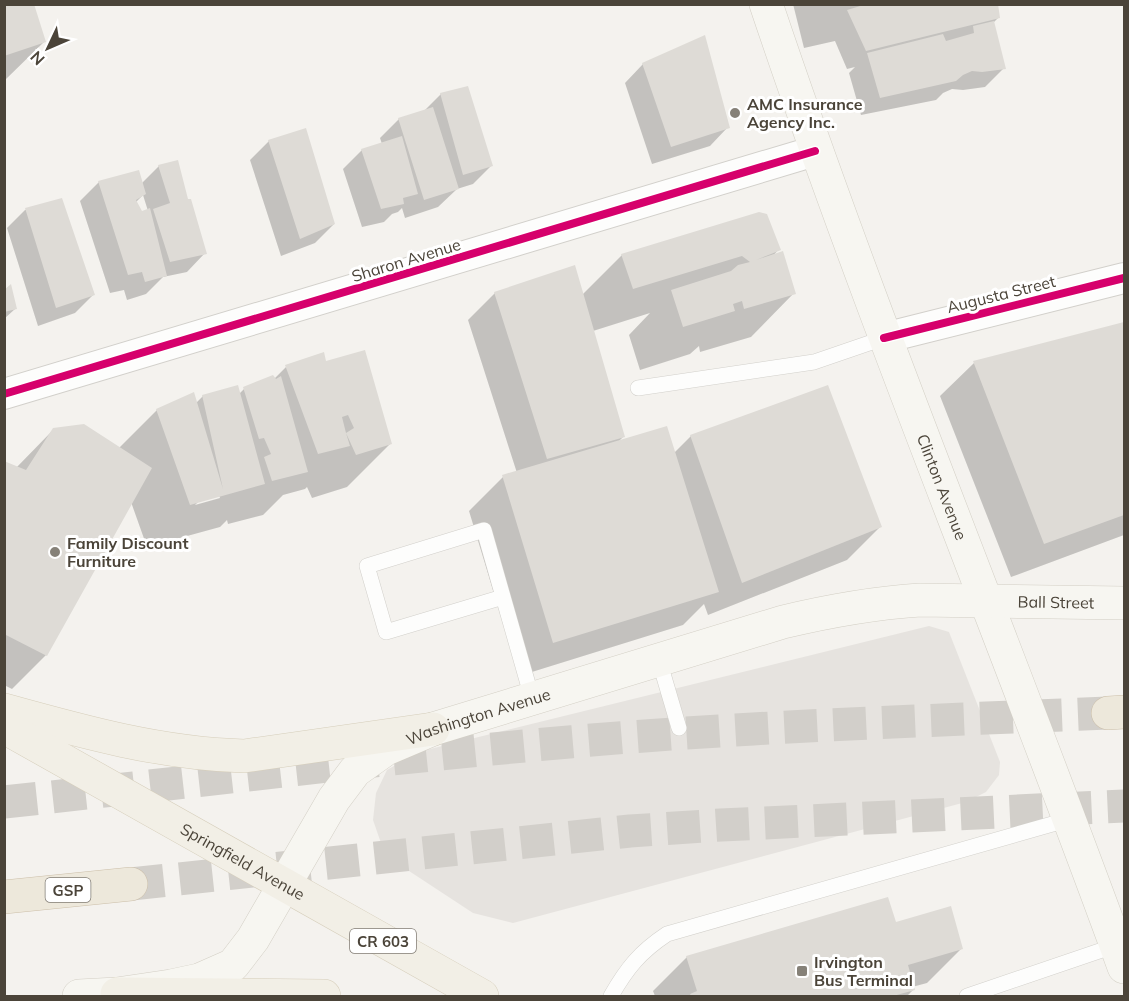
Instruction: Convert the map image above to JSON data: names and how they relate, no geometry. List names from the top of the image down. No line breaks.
{"streets":{"highway":["GSP"],"main road":["Clinton Avenue","Ball Street","Washington Avenue","Springfield Avenue","CR 603"],"street":["Sharon Avenue","Augusta Street"]},"crossings":[["Sharon Avenue","Clinton Avenue"],["Augusta Street","Clinton Avenue"],["Clinton Avenue","Ball Street"],["Clinton Avenue","Washington Avenue"],["Ball Street","Washington Avenue"],["Washington Avenue","Springfield Avenue"]],"places":{"other":["AMC Insurance Agency Inc.","Family Discount Furniture"],"transit":["Irvington Bus Terminal"]},"north":"bottom left"}
